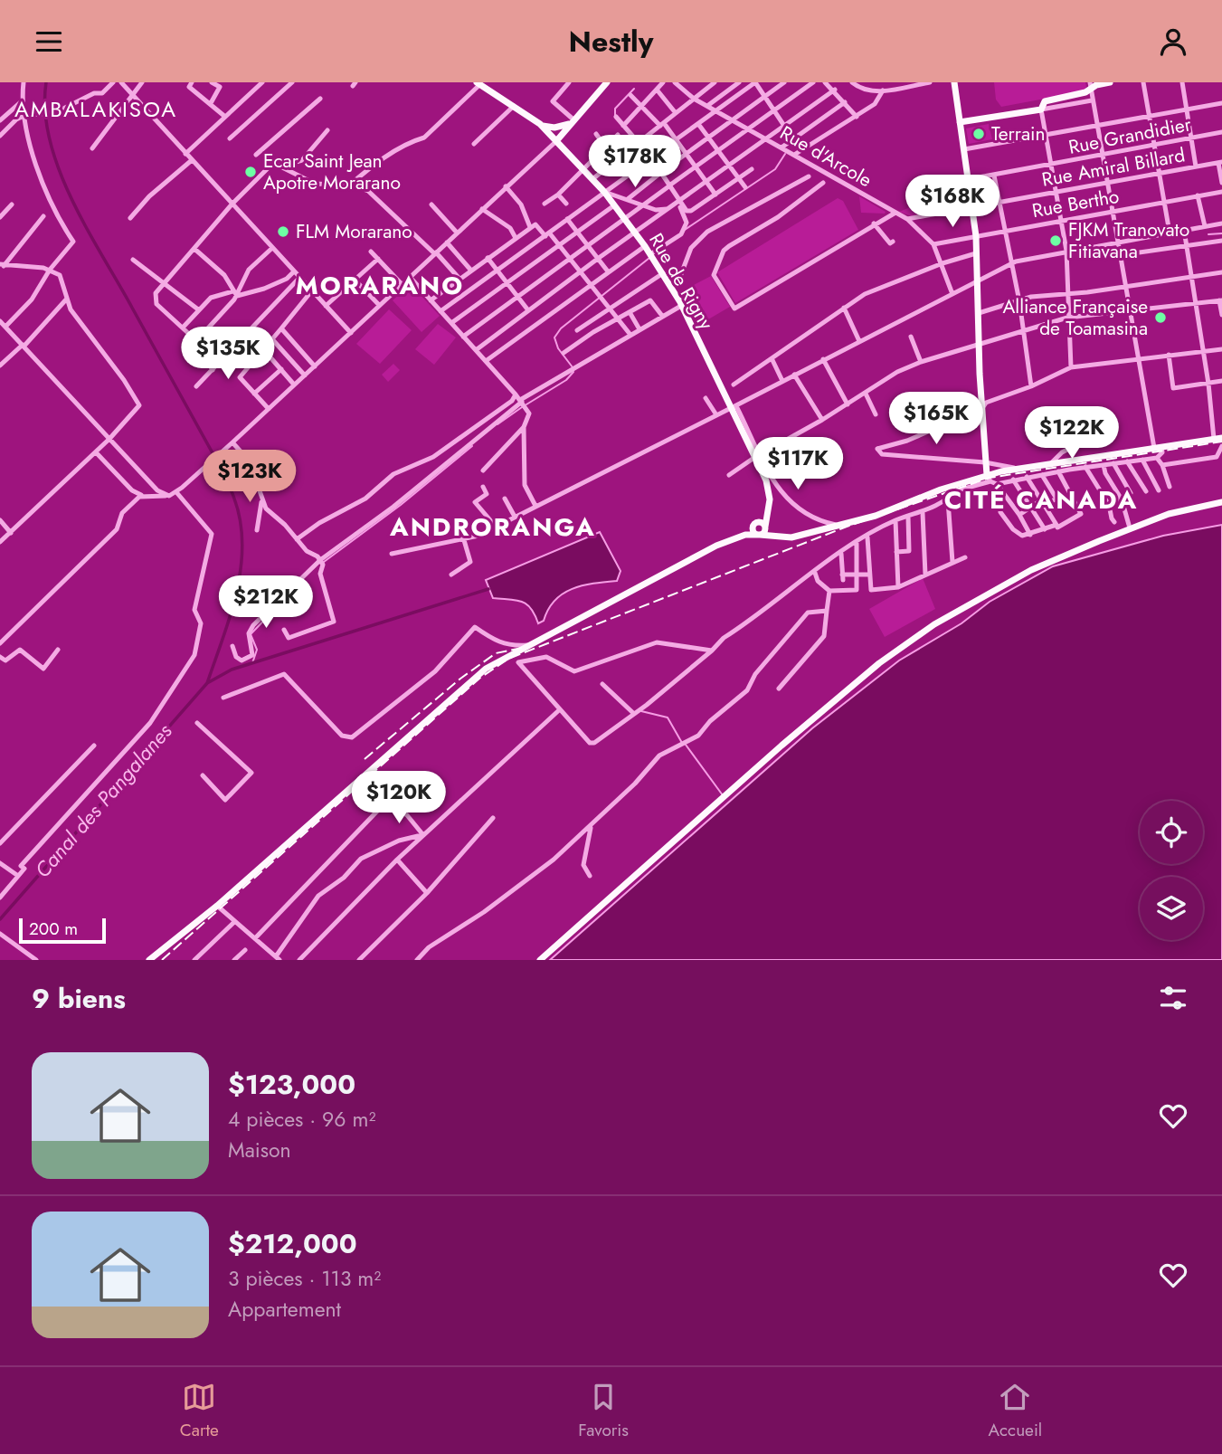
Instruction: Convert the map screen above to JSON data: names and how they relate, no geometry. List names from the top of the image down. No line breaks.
{"streets":{"main road":["Rue de Rigny"],"street":["Rue Grandidier","Rue d'Arcole","Rue Amiral Billard","Rue Bertho"]},"districts":["AMBALAKISOA","MORARANO","CITÉ CANADA","ANDRORANGA"],"water":["Canal des Pangalanes"],"places":["Terrain","Ecar Saint Jean Apotre Morarano","FLM Morarano","FJKM Tranovato Fitiavana","Alliance Française de Toamasina"],"scale_bar":"200 m","page":{"header":"Nestly","price":["$178K","$168K","$135K","$165K","$122K","$117K","$123K","$212K","$120K"],"scale":"200 m","heading":"9 biens","list":[{"name":"$123,000","note":"4 pièces · 96 m² · Maison"},{"name":"$212,000","note":"3 pièces · 113 m² · Appartement"}],"tabs":["Carte","Favoris","Accueil"]}}
